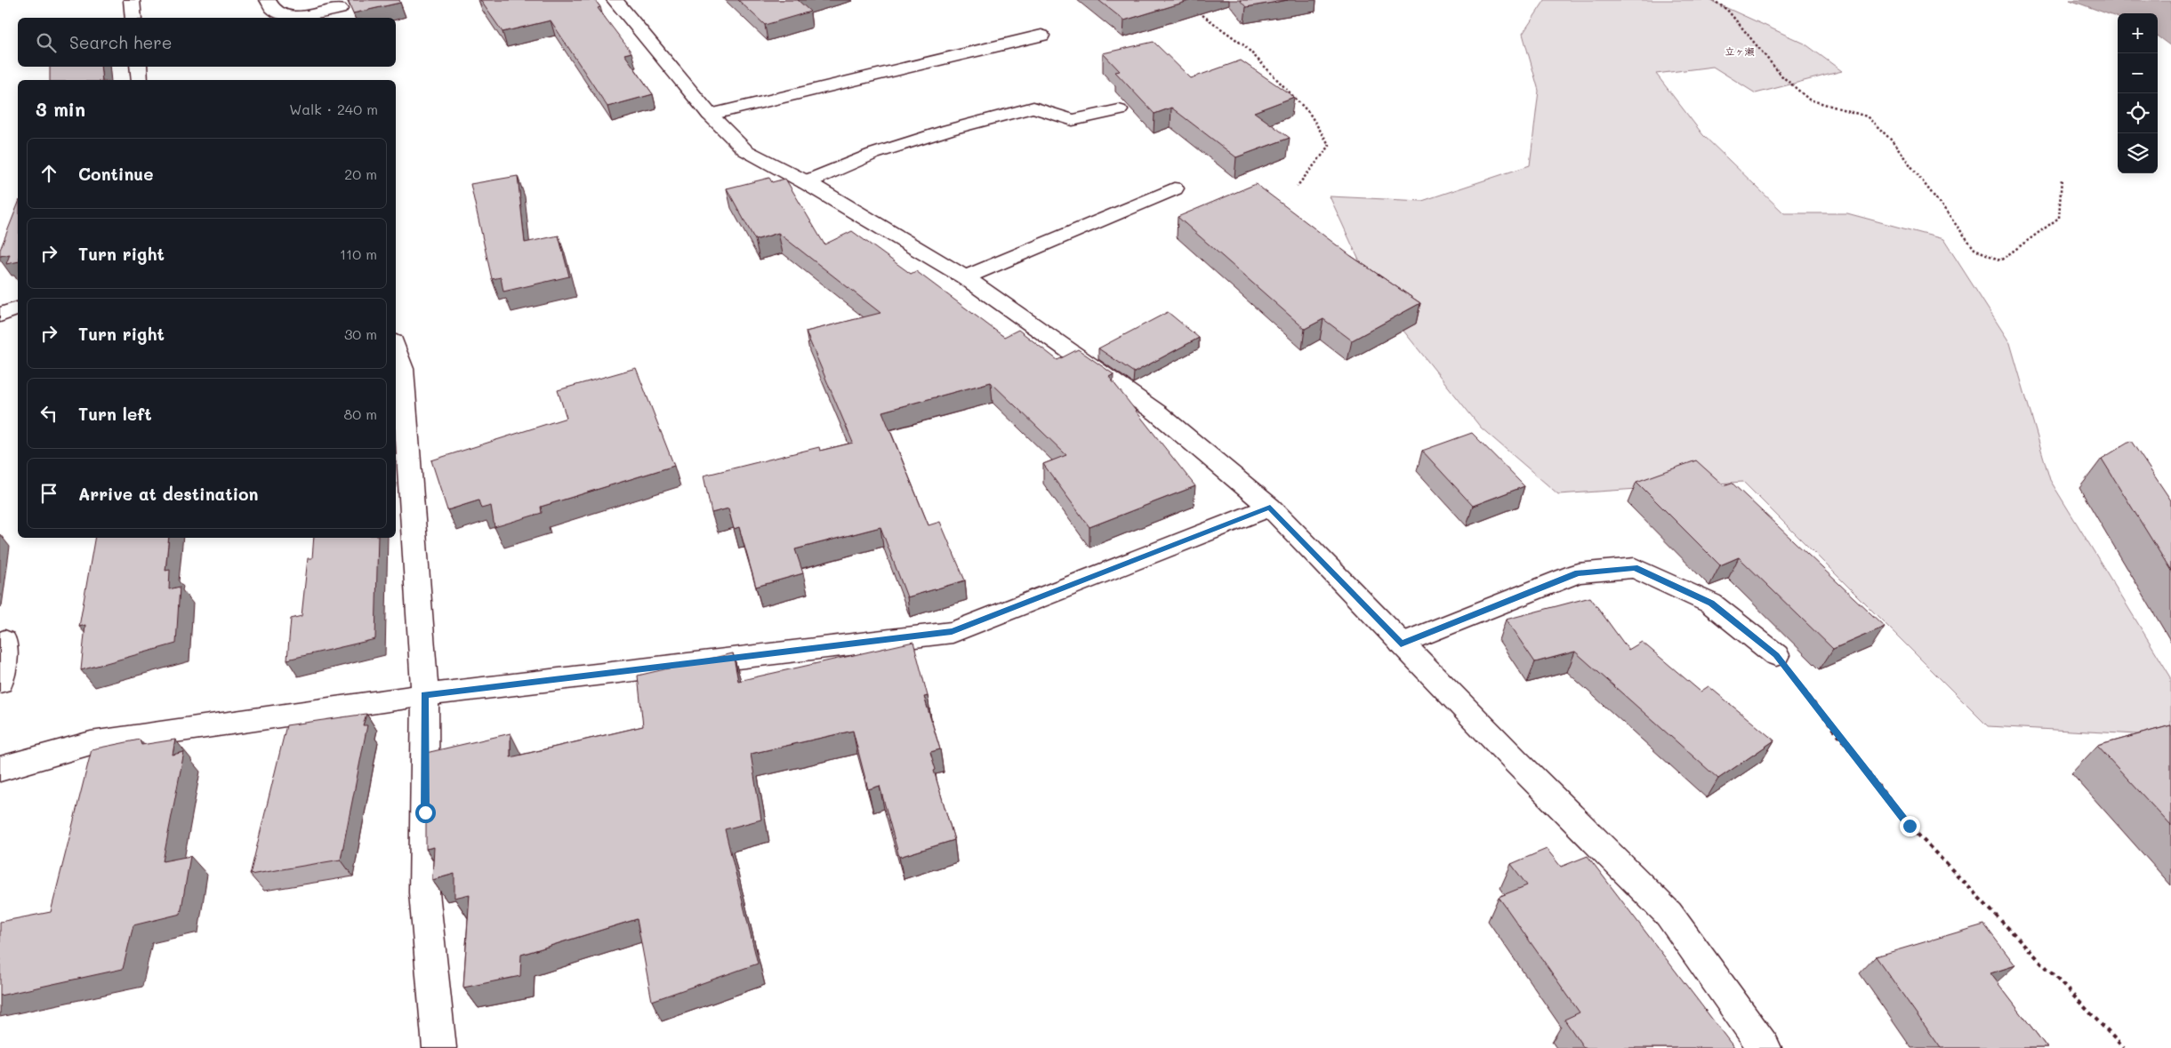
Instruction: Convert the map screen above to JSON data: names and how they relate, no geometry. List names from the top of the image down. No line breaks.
{"districts":["立ヶ瀬"],"page":{"map_buttons":["+","−"],"search":"Search here","heading":["3 min","Walk · 240 m"],"list":[["Continue","20 m"],["Turn right","110 m"],["Turn right","30 m"],["Turn left","80 m"],"Arrive at destination"]}}
